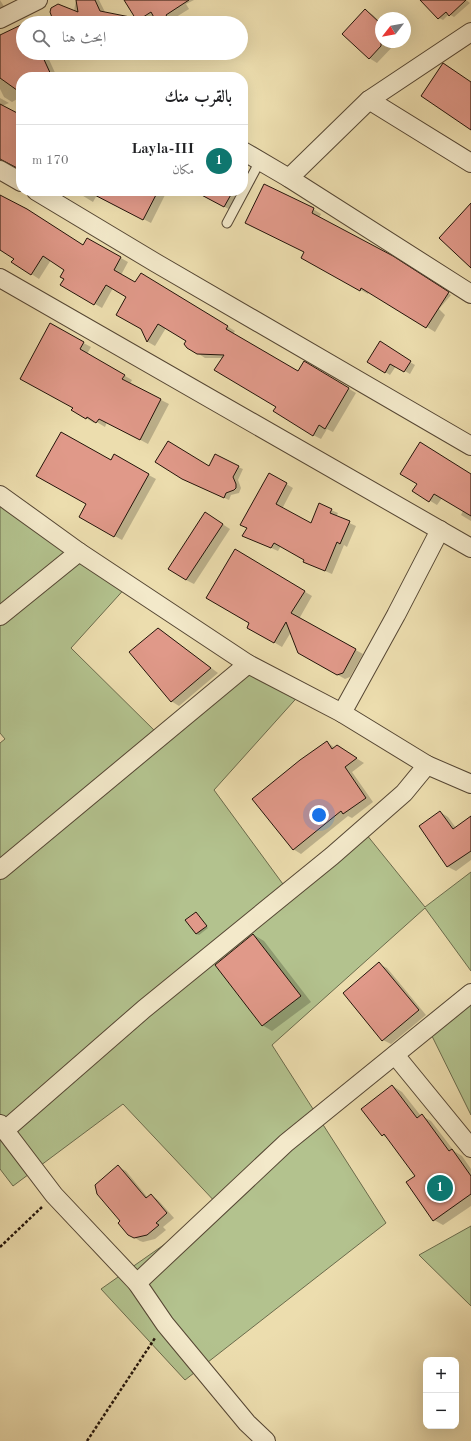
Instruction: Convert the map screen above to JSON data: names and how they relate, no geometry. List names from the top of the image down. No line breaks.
{"north":"bottom left","page":{"search":"ابحث هنا","heading":"بالقرب منك","list":[{"mark":"1","name":"Layla-III","note":"مكان","value":"170 m"}],"pins":"1","map_buttons":["+","−"]}}
